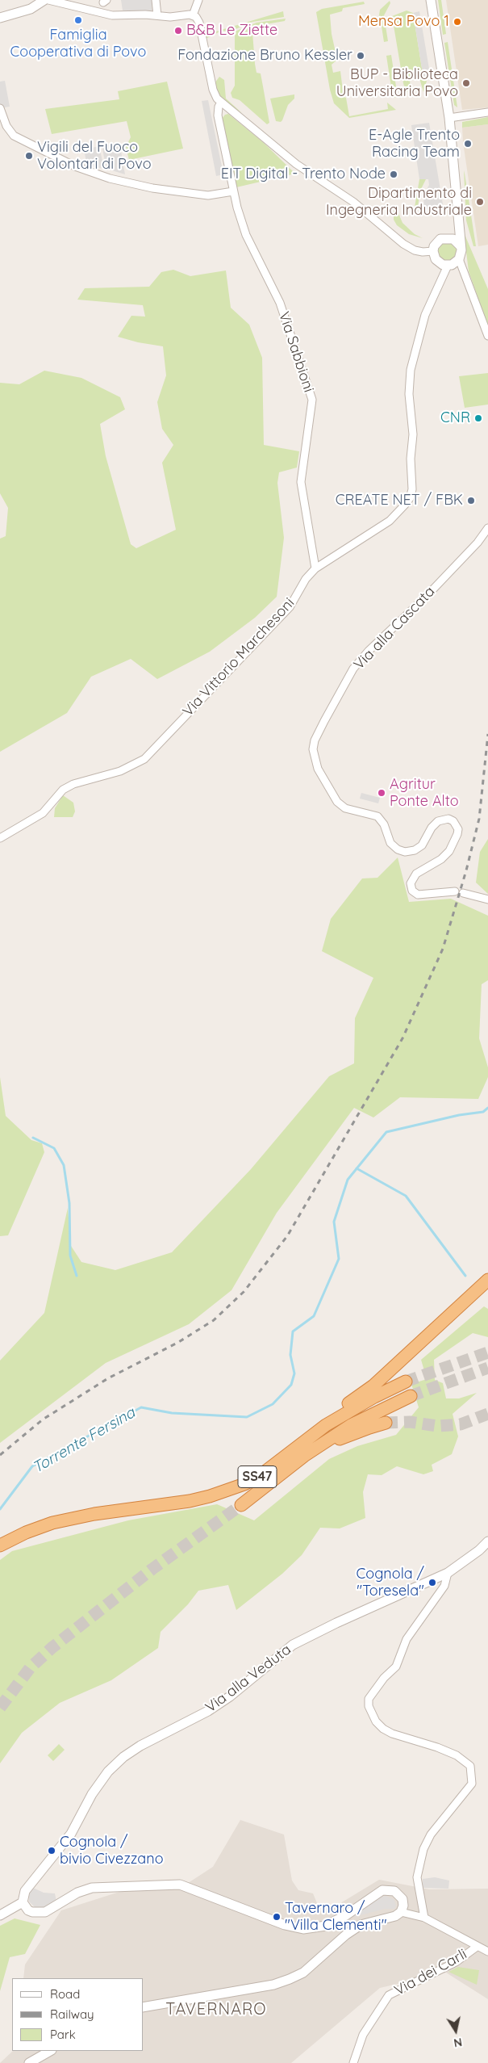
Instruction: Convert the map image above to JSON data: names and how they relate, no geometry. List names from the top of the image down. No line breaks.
{"streets":{"highway":["SS47"],"street":["Via Sabbioni","Via alla Cascata","Via Vittorio Marchesoni","Via alla Veduta","Via dei Carli"]},"crossings":[["Via Sabbioni","Via Vittorio Marchesoni"]],"districts":["TAVERNARO"],"water":["Torrente Fersina"],"places":["Famiglia Cooperativa di Povo","Mensa Povo 1","B&B Le Ziette","Fondazione Bruno Kessler","BUP - Biblioteca Universitaria Povo","E-Agle Trento Racing Team","Vigili del Fuoco Volontari di Povo","EIT Digital - Trento Node","Dipartimento di Ingegneria Industriale","CNR","CREATE NET / FBK","Agritur Ponte Alto","Cognola / \"Toresela\"","Cognola / bivio Civezzano","Tavernaro / \"Villa Clementi\""],"legend":["Road","Railway","Park"],"north":"bottom"}
